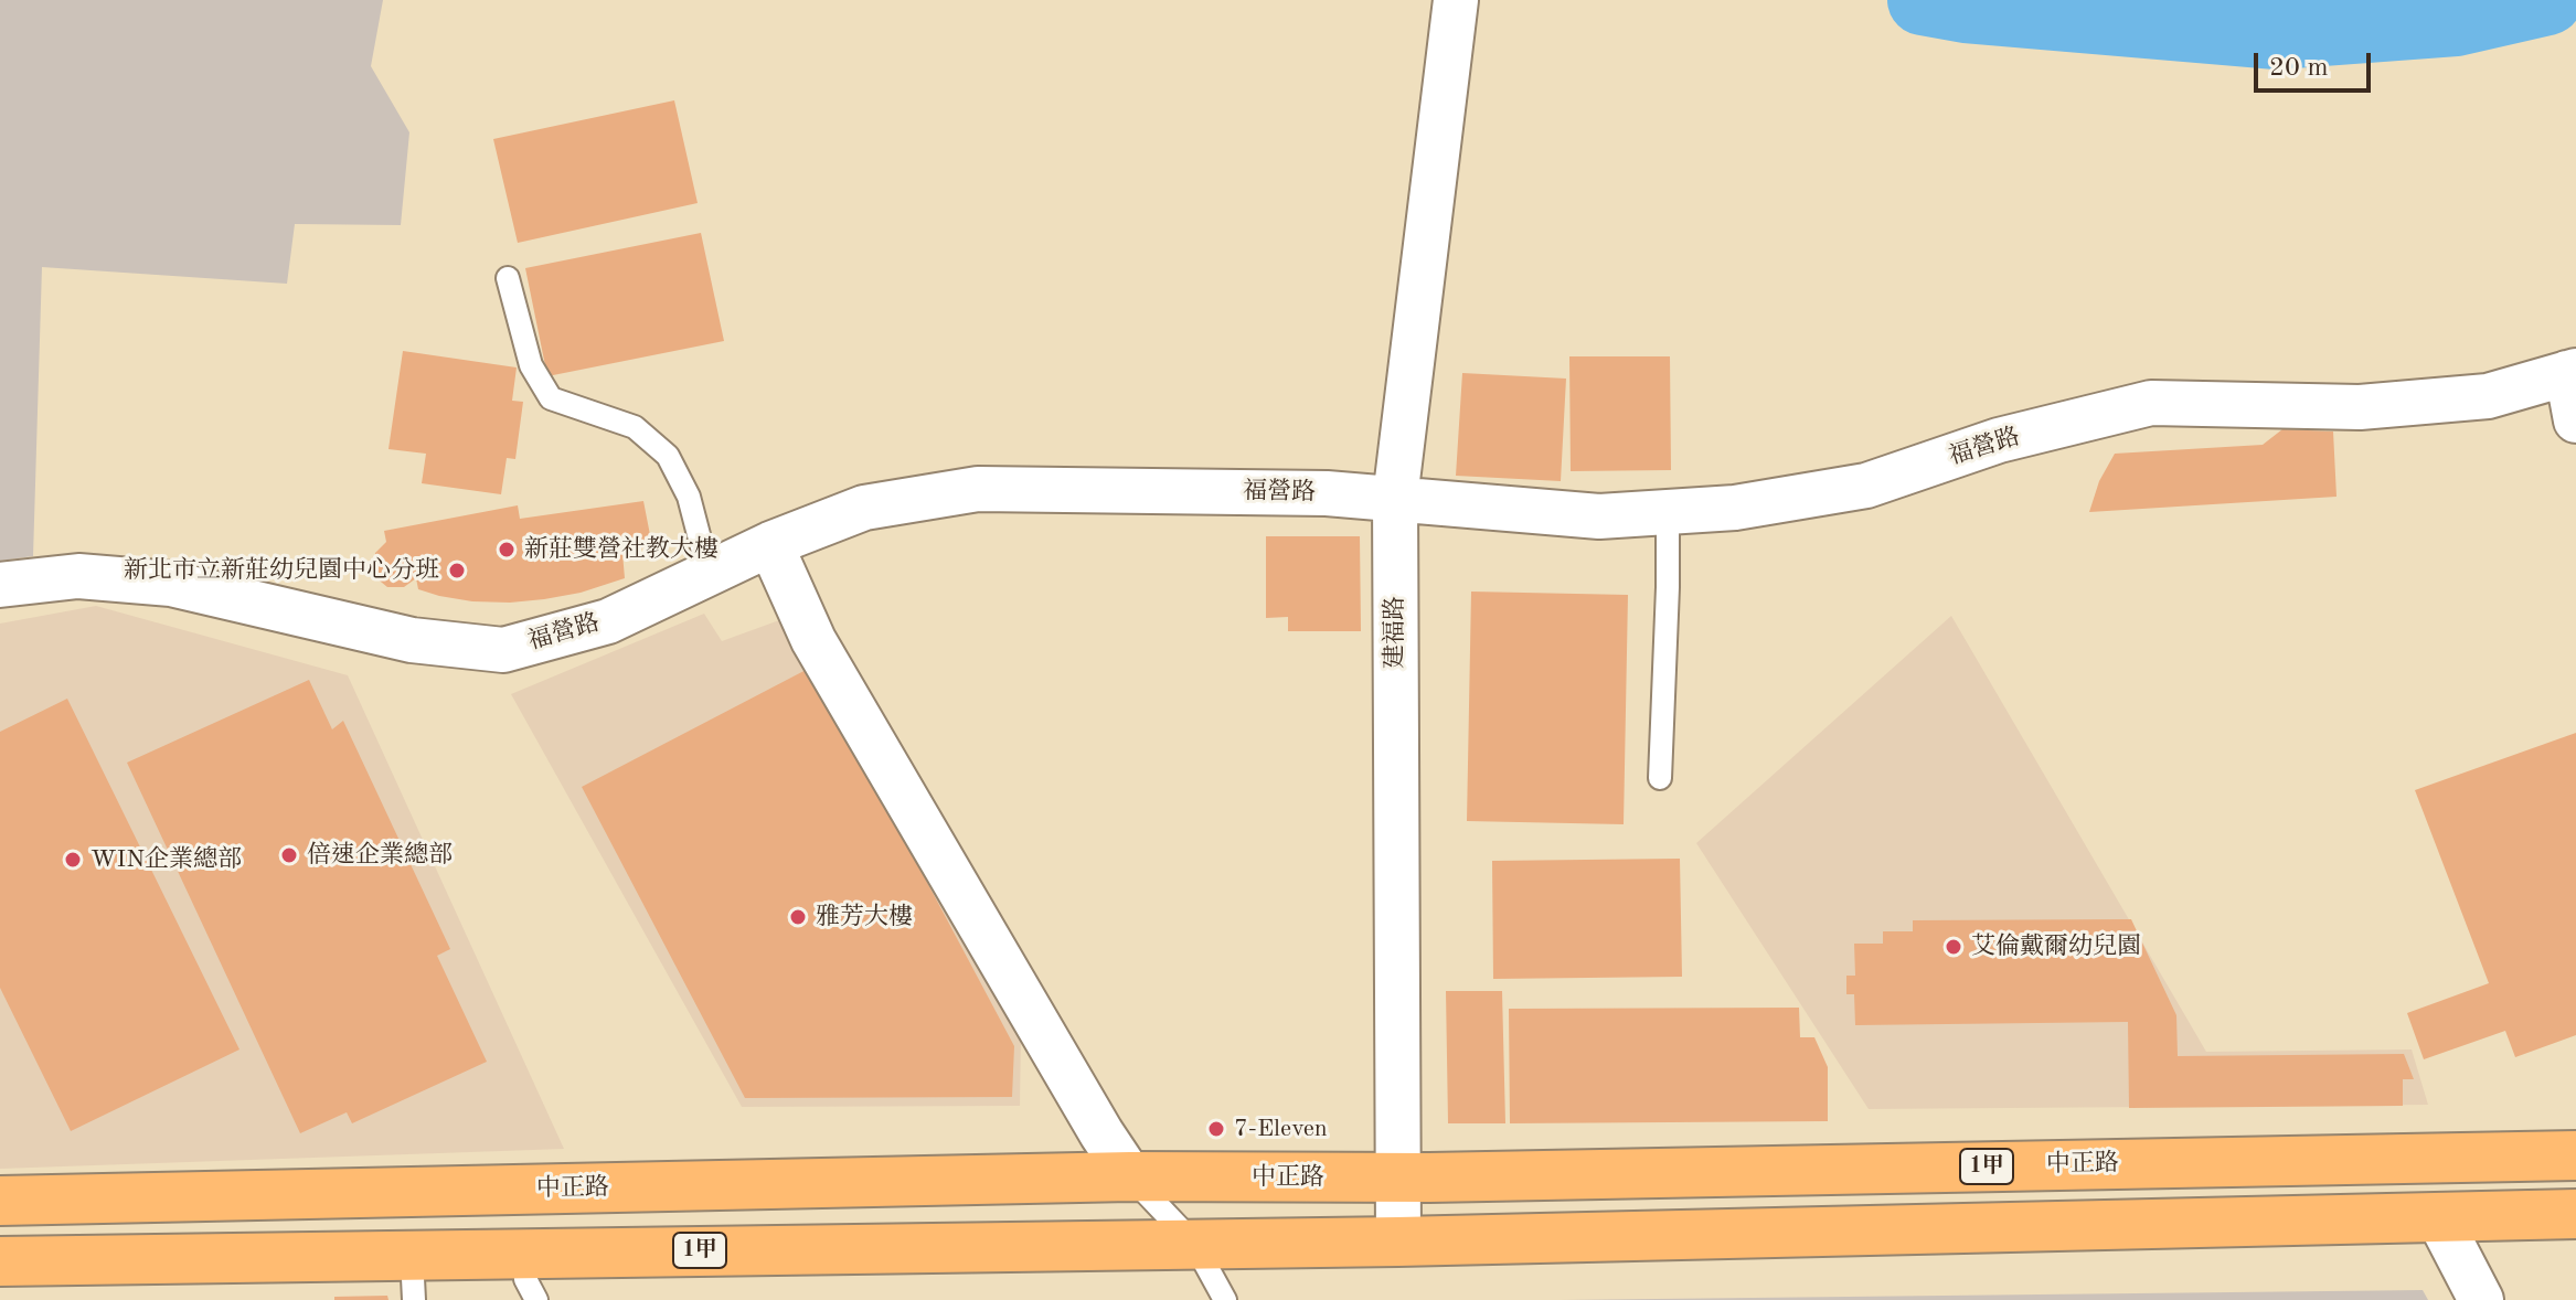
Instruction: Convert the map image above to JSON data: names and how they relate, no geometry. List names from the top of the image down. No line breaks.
{"streets":{"main road":["中正路","1甲"],"street":["福營路","建福路"]},"crossings":[["福營路","建福路"],["建福路","中正路"],["建福路","1甲"]],"places":["新莊雙營社教大樓","新北市立新莊幼兒園中心分班","倍速企業總部","WIN企業總部","雅芳大樓","艾倫戴爾幼兒園","7-Eleven"],"scale_bar":"20 m"}
